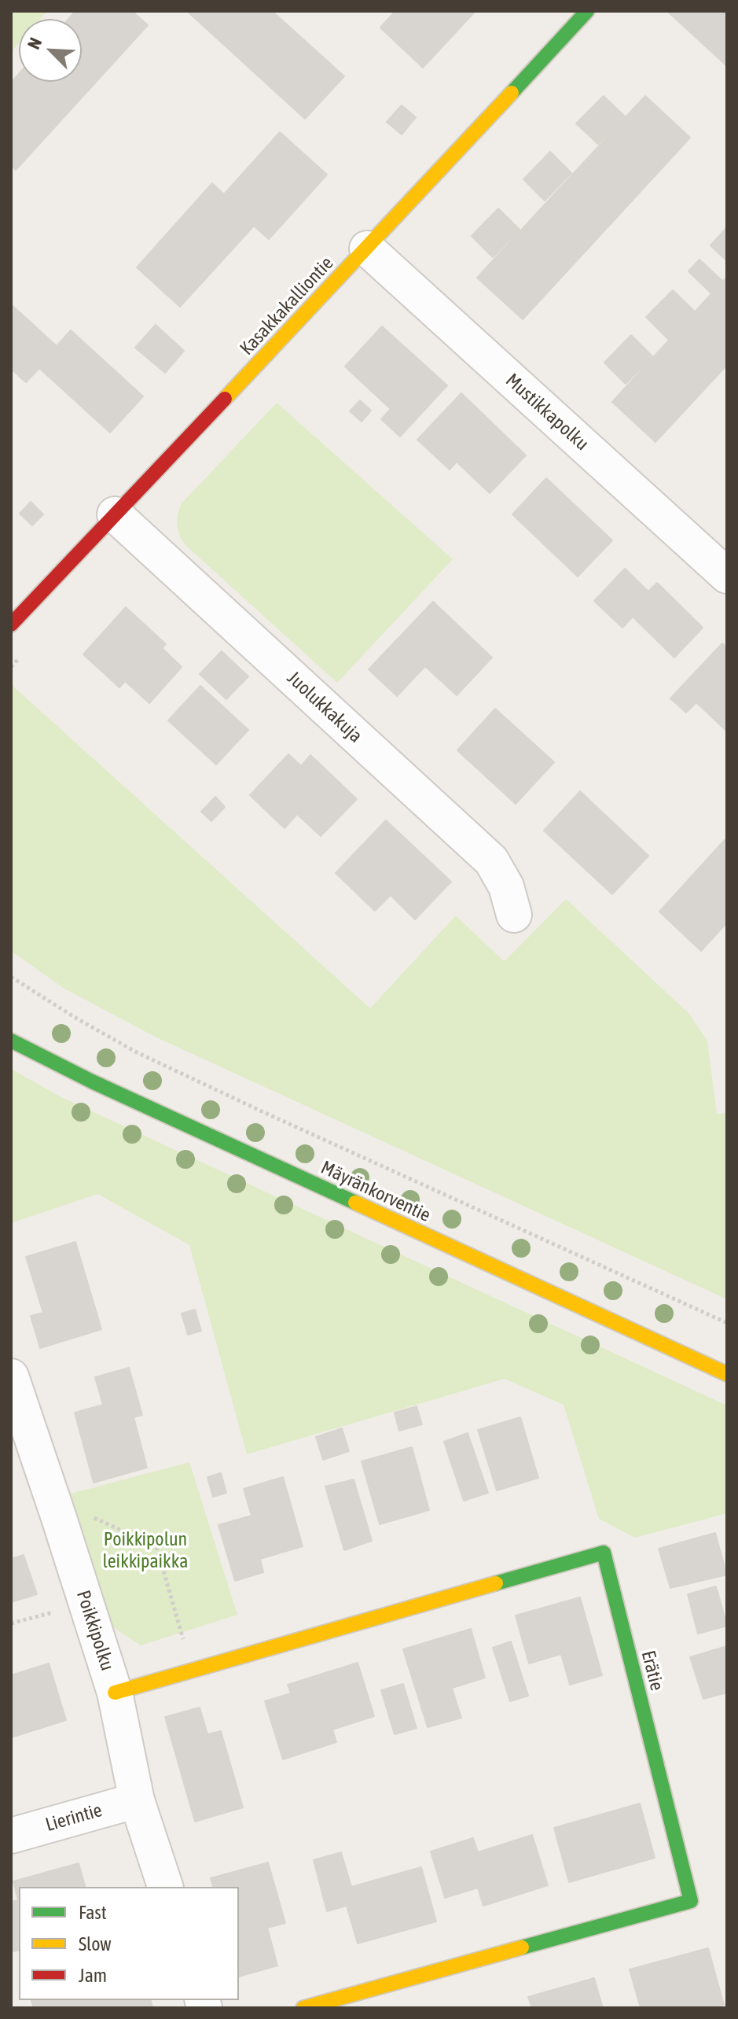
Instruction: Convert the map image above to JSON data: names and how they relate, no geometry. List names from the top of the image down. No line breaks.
{"streets":{"street":["Kasakkakalliontie","Mustikkapolku","Juolukkakuja","Mäyränkorventie","Poikkipolku","Erätie","Lierintie"]},"crossings":[["Kasakkakalliontie","Mustikkapolku"],["Kasakkakalliontie","Juolukkakuja"],["Poikkipolku","Erätie"],["Poikkipolku","Lierintie"]],"parks":["Poikkipolun leikkipaikka"],"legend":["Fast","Slow","Jam"],"north":"top left"}
